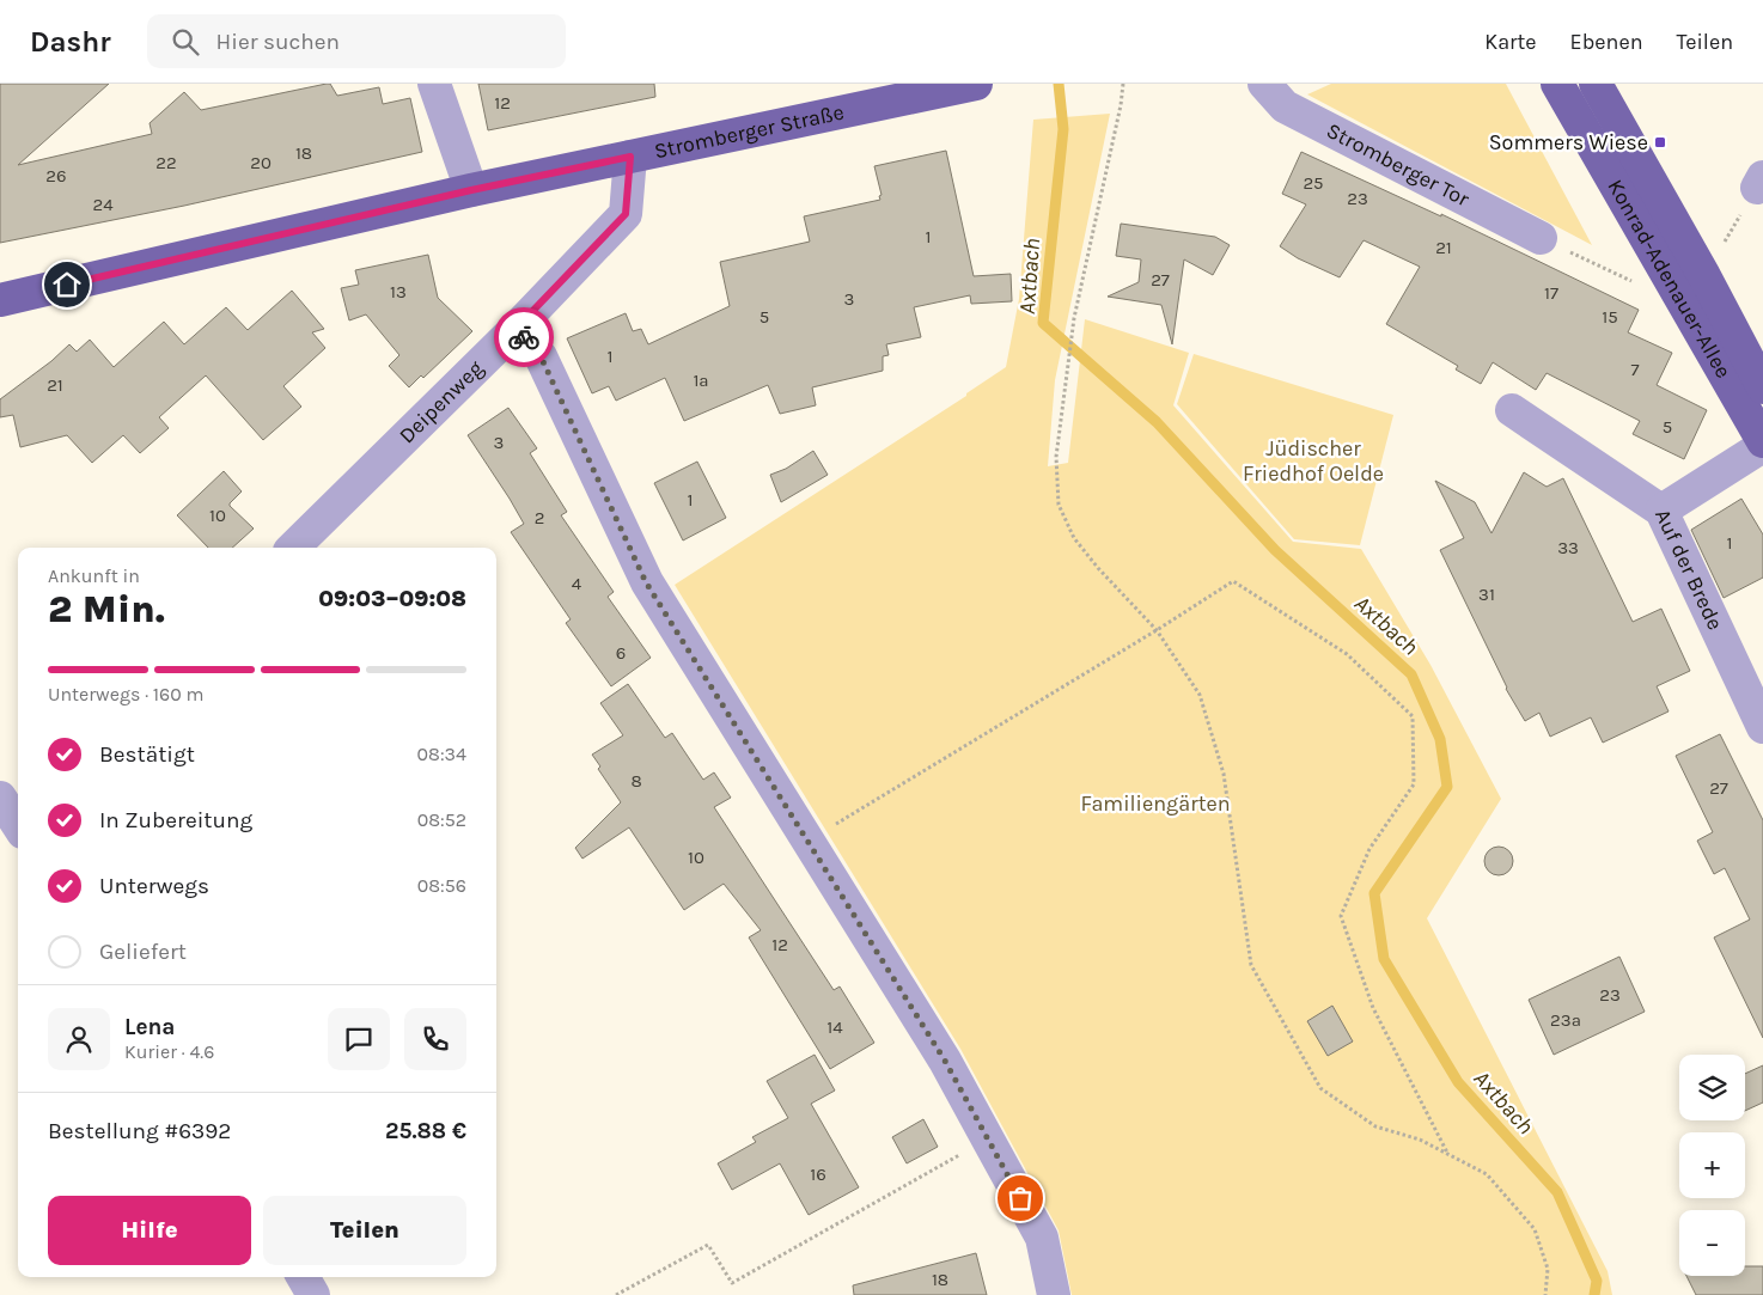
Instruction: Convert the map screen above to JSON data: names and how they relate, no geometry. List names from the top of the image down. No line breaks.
{"streets":{"main road":["Stromberger Straße","Konrad-Adenauer-Allee"],"street":["Stromberger Tor","Deipenweg","Auf der Brede"]},"crossings":[["Stromberger Straße","Deipenweg"]],"water":["Axtbach"],"parks":["Jüdischer Friedhof Oelde","Familiengärten"],"places":{"transit":["Sommers Wiese"]},"house_numbers":["12","18","22","20","26","25","23","24","1","21","27","13","17","3","5","15","1","7","1a","21","5","3","1","10","2","1","33","4","31","6","8","27","10","12","23","23a","14","16","18"],"page":{"header":"Dashr","search":"Hier suchen","nav":["Karte","Ebenen","Teilen"],"heading":["2 Min.","Ankunft in","09:03–09:08"],"panel":["Lena","Kurier · 4.6","Bestellung #6392","25.88 €"],"bar":"Unterwegs · 160 m","list":[["Bestätigt","08:34"],["In Zubereitung","08:52"],["Unterwegs","08:56"],"Geliefert"],"map_buttons":["+","−"],"buttons":["Hilfe","Teilen"]}}
